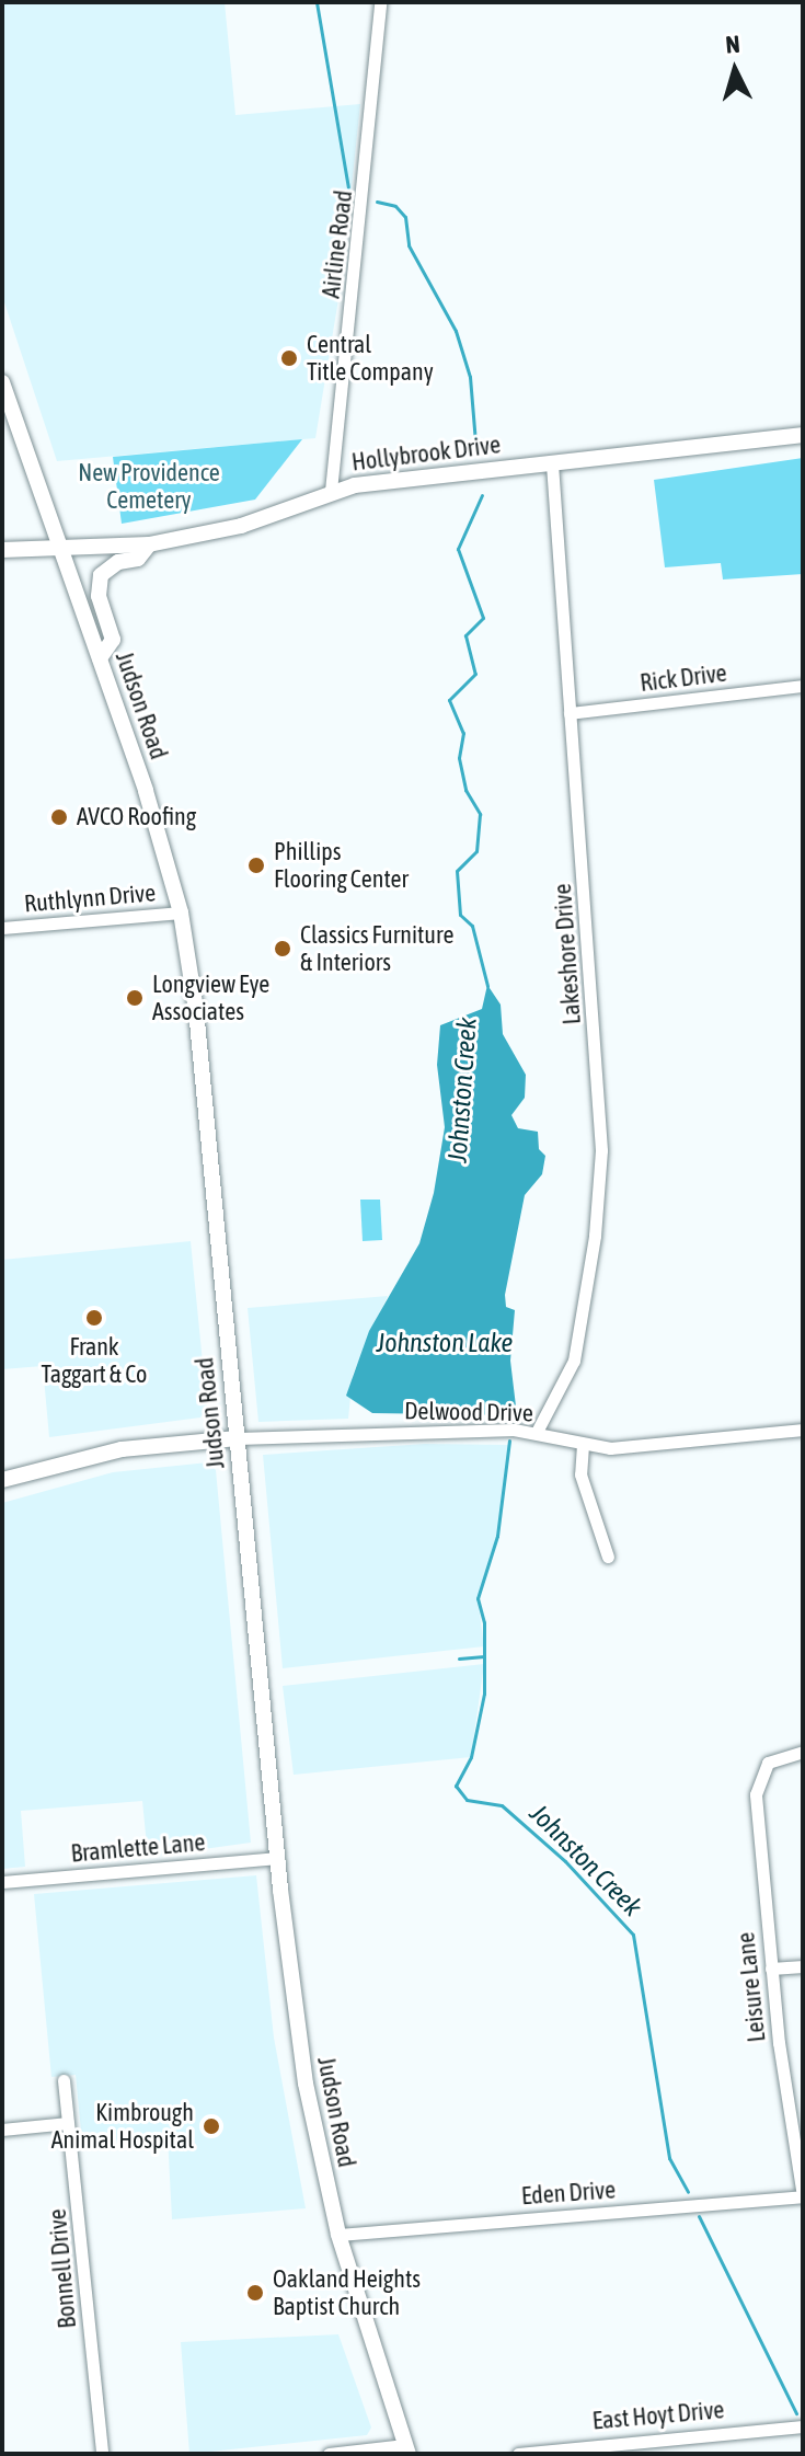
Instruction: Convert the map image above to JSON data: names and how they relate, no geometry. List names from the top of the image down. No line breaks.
{"streets":{"main road":["Hollybrook Drive","Judson Road"],"street":["Airline Road","Rick Drive","Ruthlynn Drive","Lakeshore Drive","Delwood Drive","Bramlette Lane","Leisure Lane","Eden Drive","Bonnell Drive","East Hoyt Drive"]},"crossings":[["Airline Road","Hollybrook Drive"],["Hollybrook Drive","Judson Road"],["Hollybrook Drive","Lakeshore Drive"],["Rick Drive","Lakeshore Drive"],["Judson Road","Ruthlynn Drive"],["Judson Road","Delwood Drive"],["Judson Road","Bramlette Lane"],["Judson Road","Eden Drive"],["Lakeshore Drive","Delwood Drive"],["Leisure Lane","Eden Drive"]],"water":["Johnston Creek","Johnston Lake"],"parks":["New Providence Cemetery"],"places":["Central Title Company","AVCO Roofing","Phillips Flooring Center","Classics Furniture & Interiors","Longview Eye Associates","Frank Taggart & Co","Kimbrough Animal Hospital","Oakland Heights Baptist Church"],"north":"top"}
